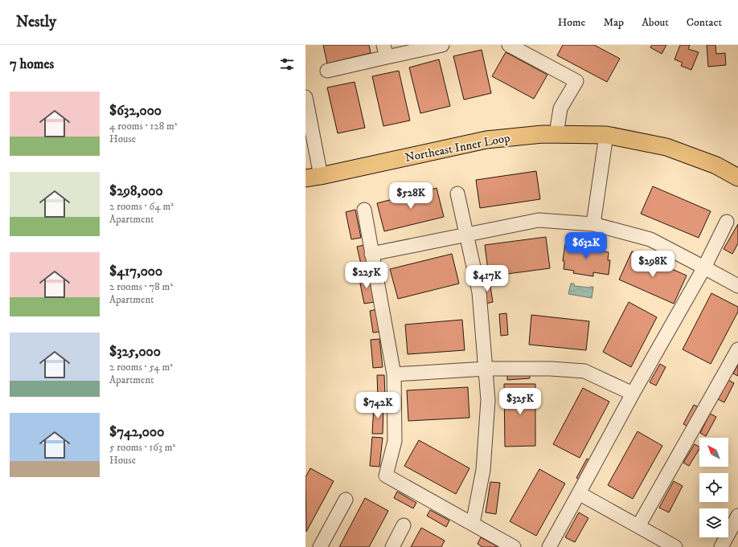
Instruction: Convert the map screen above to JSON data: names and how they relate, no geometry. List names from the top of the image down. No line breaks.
{"streets":{"main road":["Northeast Inner Loop"]},"north":"top left","page":{"header":"Nestly","nav":["Home","Map","About","Contact"],"heading":"7 homes","list":[{"name":"$632,000","note":"4 rooms · 128 m² · House"},{"name":"$298,000","note":"2 rooms · 64 m² · Apartment"},{"name":"$417,000","note":"2 rooms · 78 m² · Apartment"},{"name":"$325,000","note":"2 rooms · 54 m² · Apartment"},{"name":"$742,000","note":"5 rooms · 163 m² · House"}],"price":["$528K","$632K","$298K","$225K","$417K","$325K","$742K"]}}
